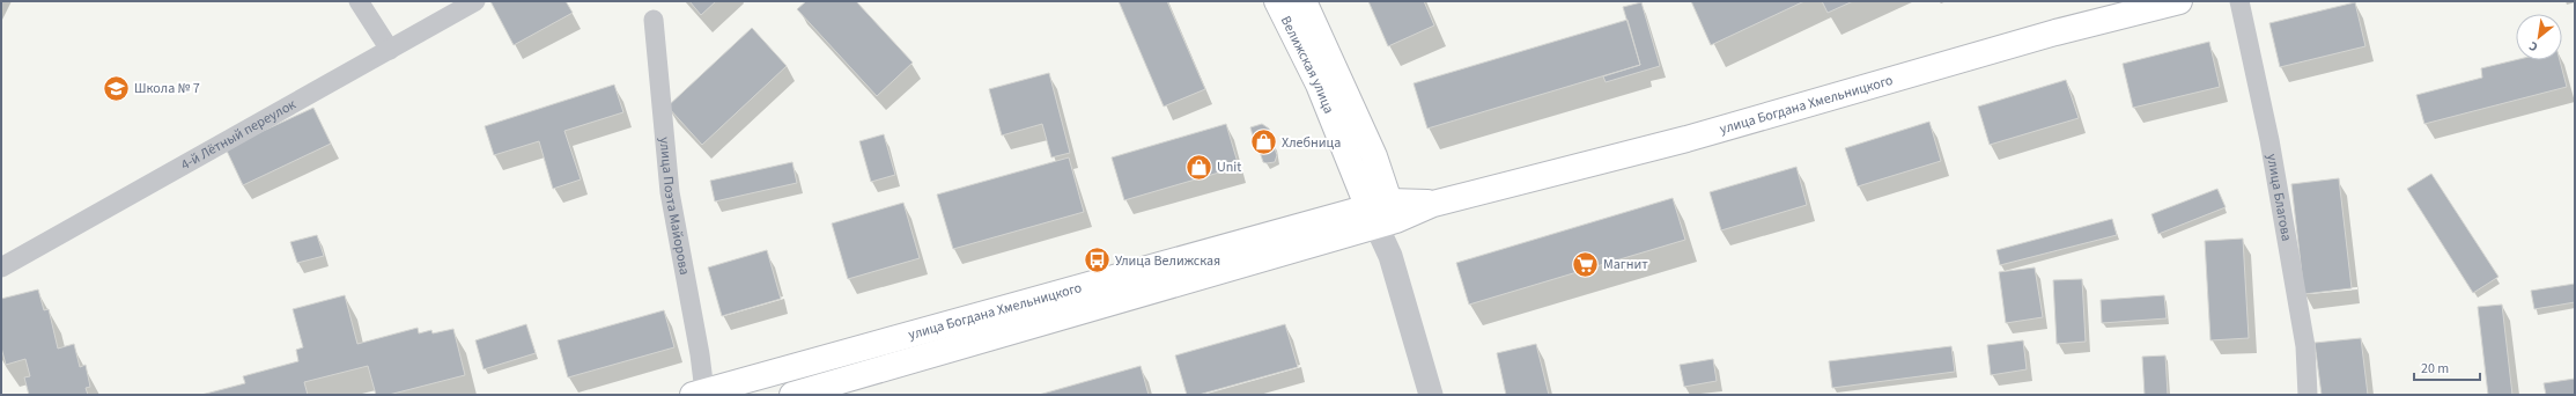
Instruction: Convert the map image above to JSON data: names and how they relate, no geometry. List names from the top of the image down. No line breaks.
{"streets":{"main road":["Велижская улица","улица Богдана Хмельницкого"],"street":["4-й Лётный переулок","улица Благова","улица Поэта Майорова"]},"crossings":[["Велижская улица","улица Богдана Хмельницкого"],["улица Богдана Хмельницкого","улица Поэта Майорова"]],"places":{"school or university":["Школа № 7"],"shop":["Хлебница","Unit"],"bus stop":["Улица Велижская"],"supermarket":["Магнит"]},"scale_bar":"20 m","north":"bottom left"}
